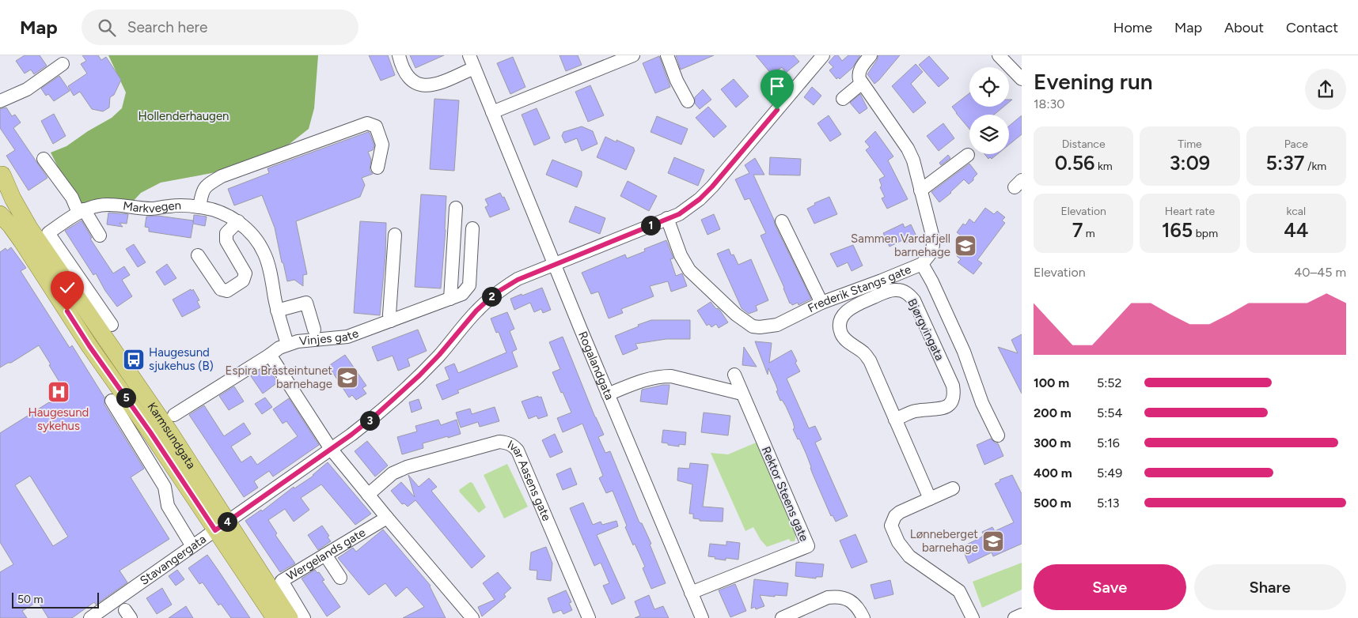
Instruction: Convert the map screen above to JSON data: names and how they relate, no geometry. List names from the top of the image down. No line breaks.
{"streets":{"main road":["Karmsundgata"],"street":["Markvegen","Frederik Stangs gate","Bjørgvingata","Vinjes gate","Rogalandgata","Ivar Aasens gate","Rektor Steens gate","Wergelands gate","Stavangergata"]},"crossings":[["Markvegen","Vinjes gate"],["Frederik Stangs gate","Stavangergata"],["Rogalandgata","Rektor Steens gate"],["Rogalandgata","Stavangergata"],["Karmsundgata","Stavangergata"]],"parks":["Hollenderhaugen"],"places":{"school or university":["Sammen Vardafjell barnehage","Espira Bråsteintunet barnehage","Lønneberget barnehage"],"bus stop":["Haugesund sjukehus (B)"],"hospital":["Haugesund sykehus"]},"scale_bar":"50 m","page":{"header":"Map","search":"Search here","nav":["Home","Map","About","Contact"],"heading":["Evening run","18:30"],"stats":[["Distance","0.56 km"],["Time","3:09"],["Pace","5:37 /km"],["Elevation","7 m"],["Heart rate","165 bpm"],["kcal","44"]],"pins":["1","2","5","3","4"],"chart":["Elevation","40–45 m"],"list":[{"name":"100 m","note":"5:52"},{"name":"200 m","note":"5:54"},{"name":"300 m","note":"5:16"},{"name":"400 m","note":"5:49"},{"name":"500 m","note":"5:13"}],"buttons":["Save","Share"],"scale":"50 m"}}
